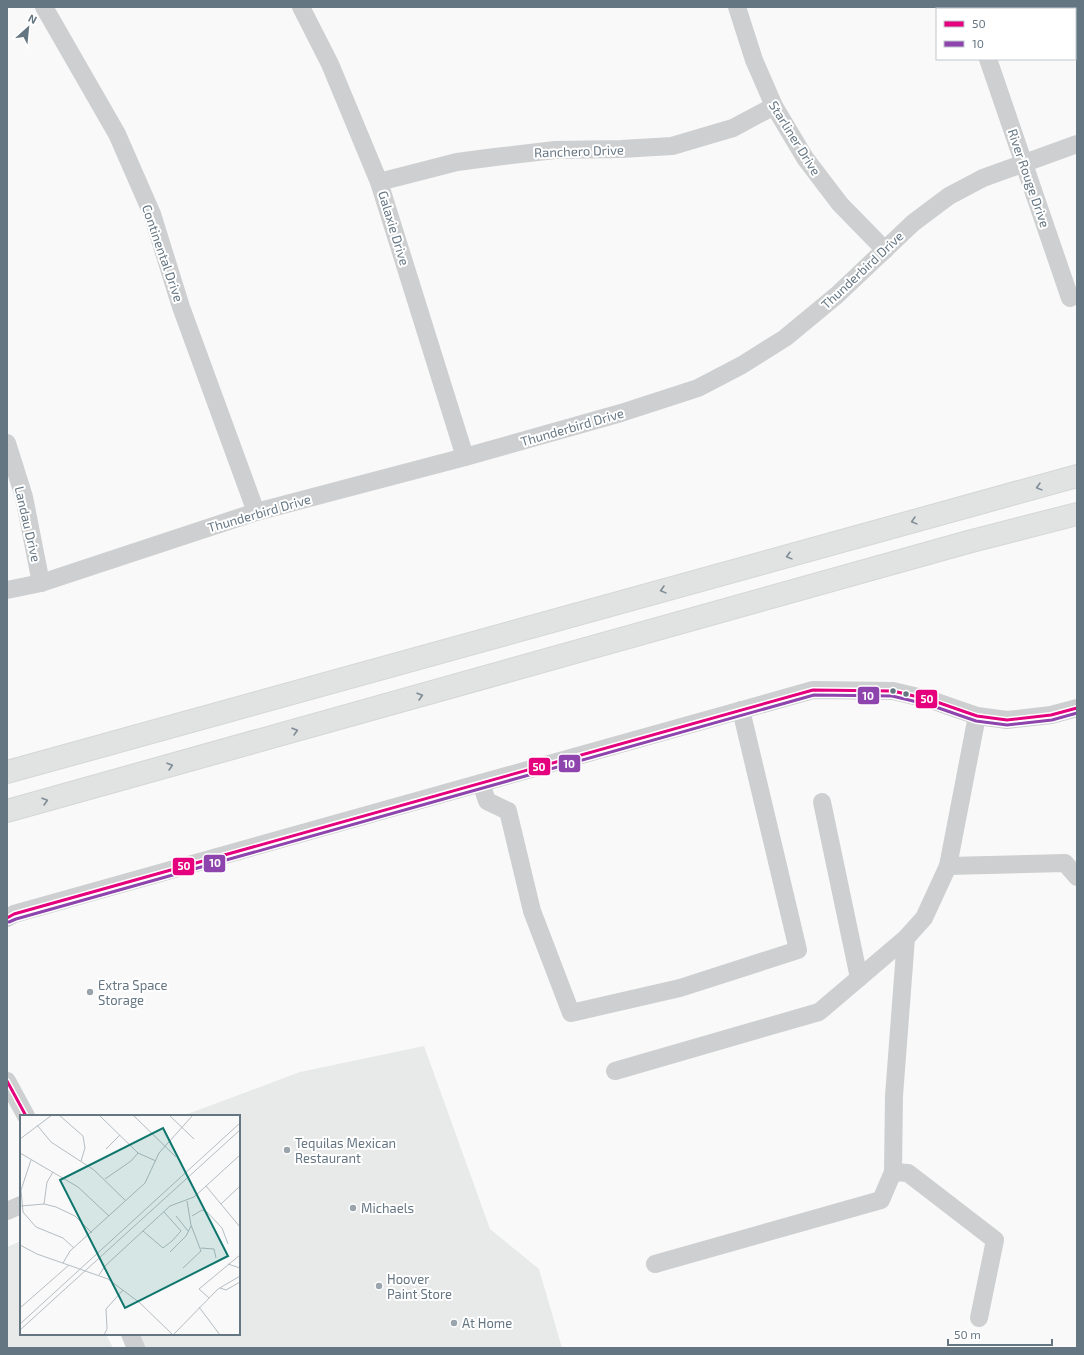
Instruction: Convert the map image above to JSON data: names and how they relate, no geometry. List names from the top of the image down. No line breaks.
{"streets":{"street":["Starliner Drive","Ranchero Drive","River Rouge Drive","Galaxie Drive","Continental Drive","Thunderbird Drive","Landau Drive"]},"crossings":[["Starliner Drive","Ranchero Drive"],["Starliner Drive","Thunderbird Drive"],["Ranchero Drive","Galaxie Drive"],["River Rouge Drive","Thunderbird Drive"],["Galaxie Drive","Thunderbird Drive"],["Continental Drive","Thunderbird Drive"],["Thunderbird Drive","Landau Drive"]],"places":["Extra Space Storage","Tequilas Mexican Restaurant","Michaels","Hoover Paint Store","At Home"],"lines":["transit line 50","transit line 10"],"legend":["50","10"],"scale_bar":"50 m","north":"top right"}
